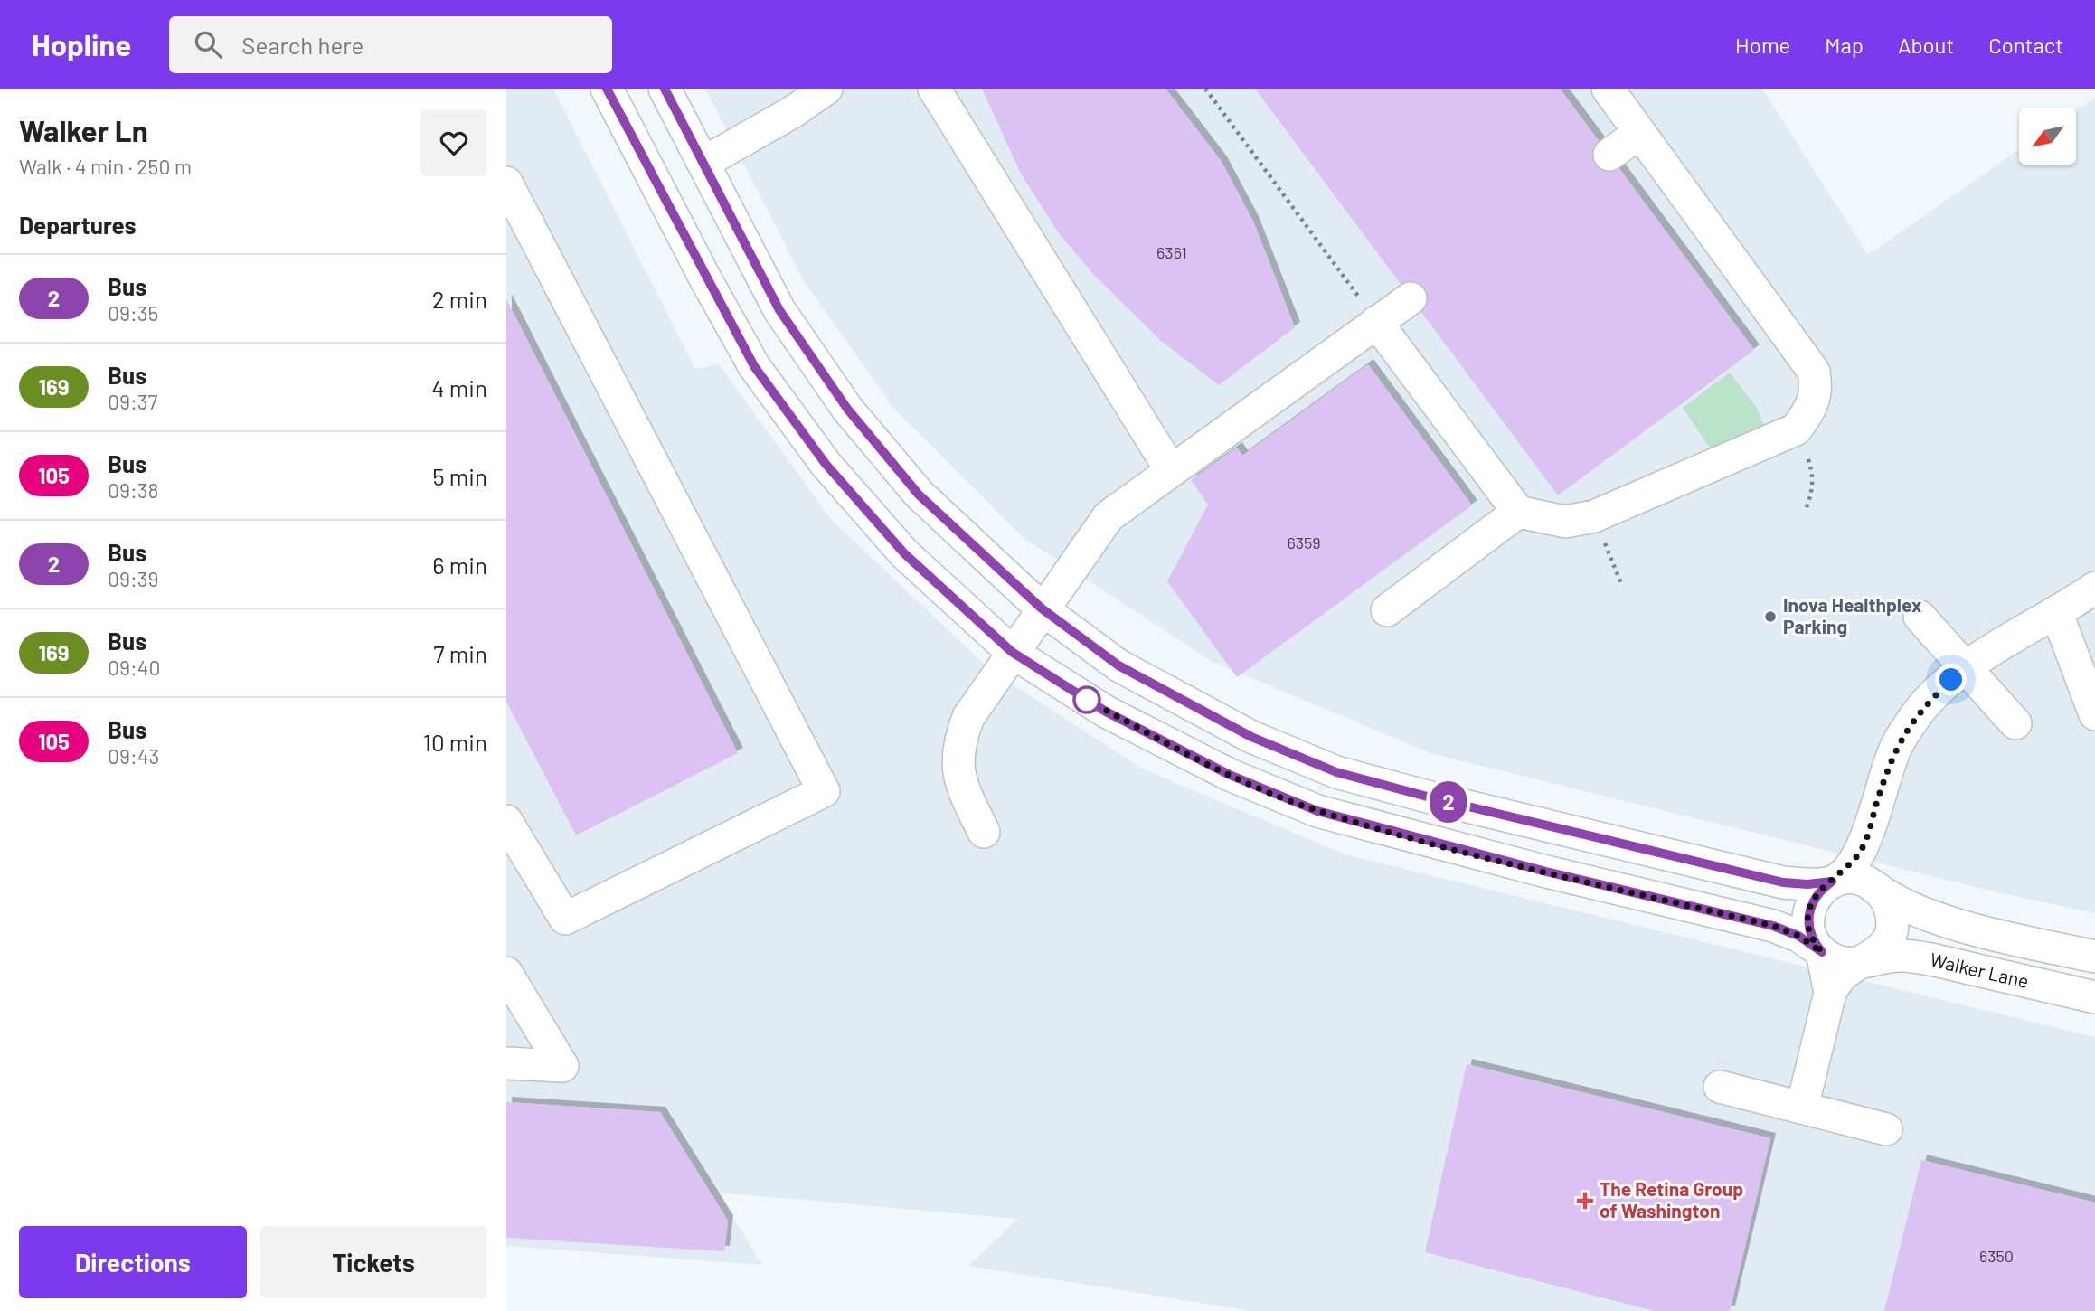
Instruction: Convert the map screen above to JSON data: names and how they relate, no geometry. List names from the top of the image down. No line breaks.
{"streets":{"street":["Walker Lane"]},"places":{"other":["Inova Healthplex Parking"],"health":["The Retina Group of Washington"]},"lines":["bus line 2"],"house_numbers":["6361","6359","6350"],"north":"bottom left","page":{"header":"Hopline","search":"Search here","nav":["Home","Map","About","Contact"],"heading":[["Walker Ln","Walk · 4 min · 250 m"],"Departures"],"on_map":"2","list":[{"mark":"2","name":"Bus","note":"09:35","value":"2 min"},{"mark":"169","name":"Bus","note":"09:37","value":"4 min"},{"mark":"105","name":"Bus","note":"09:38","value":"5 min"},{"mark":"2","name":"Bus","note":"09:39","value":"6 min"},{"mark":"169","name":"Bus","note":"09:40","value":"7 min"},{"mark":"105","name":"Bus","note":"09:43","value":"10 min"}],"buttons":["Directions","Tickets"]}}
